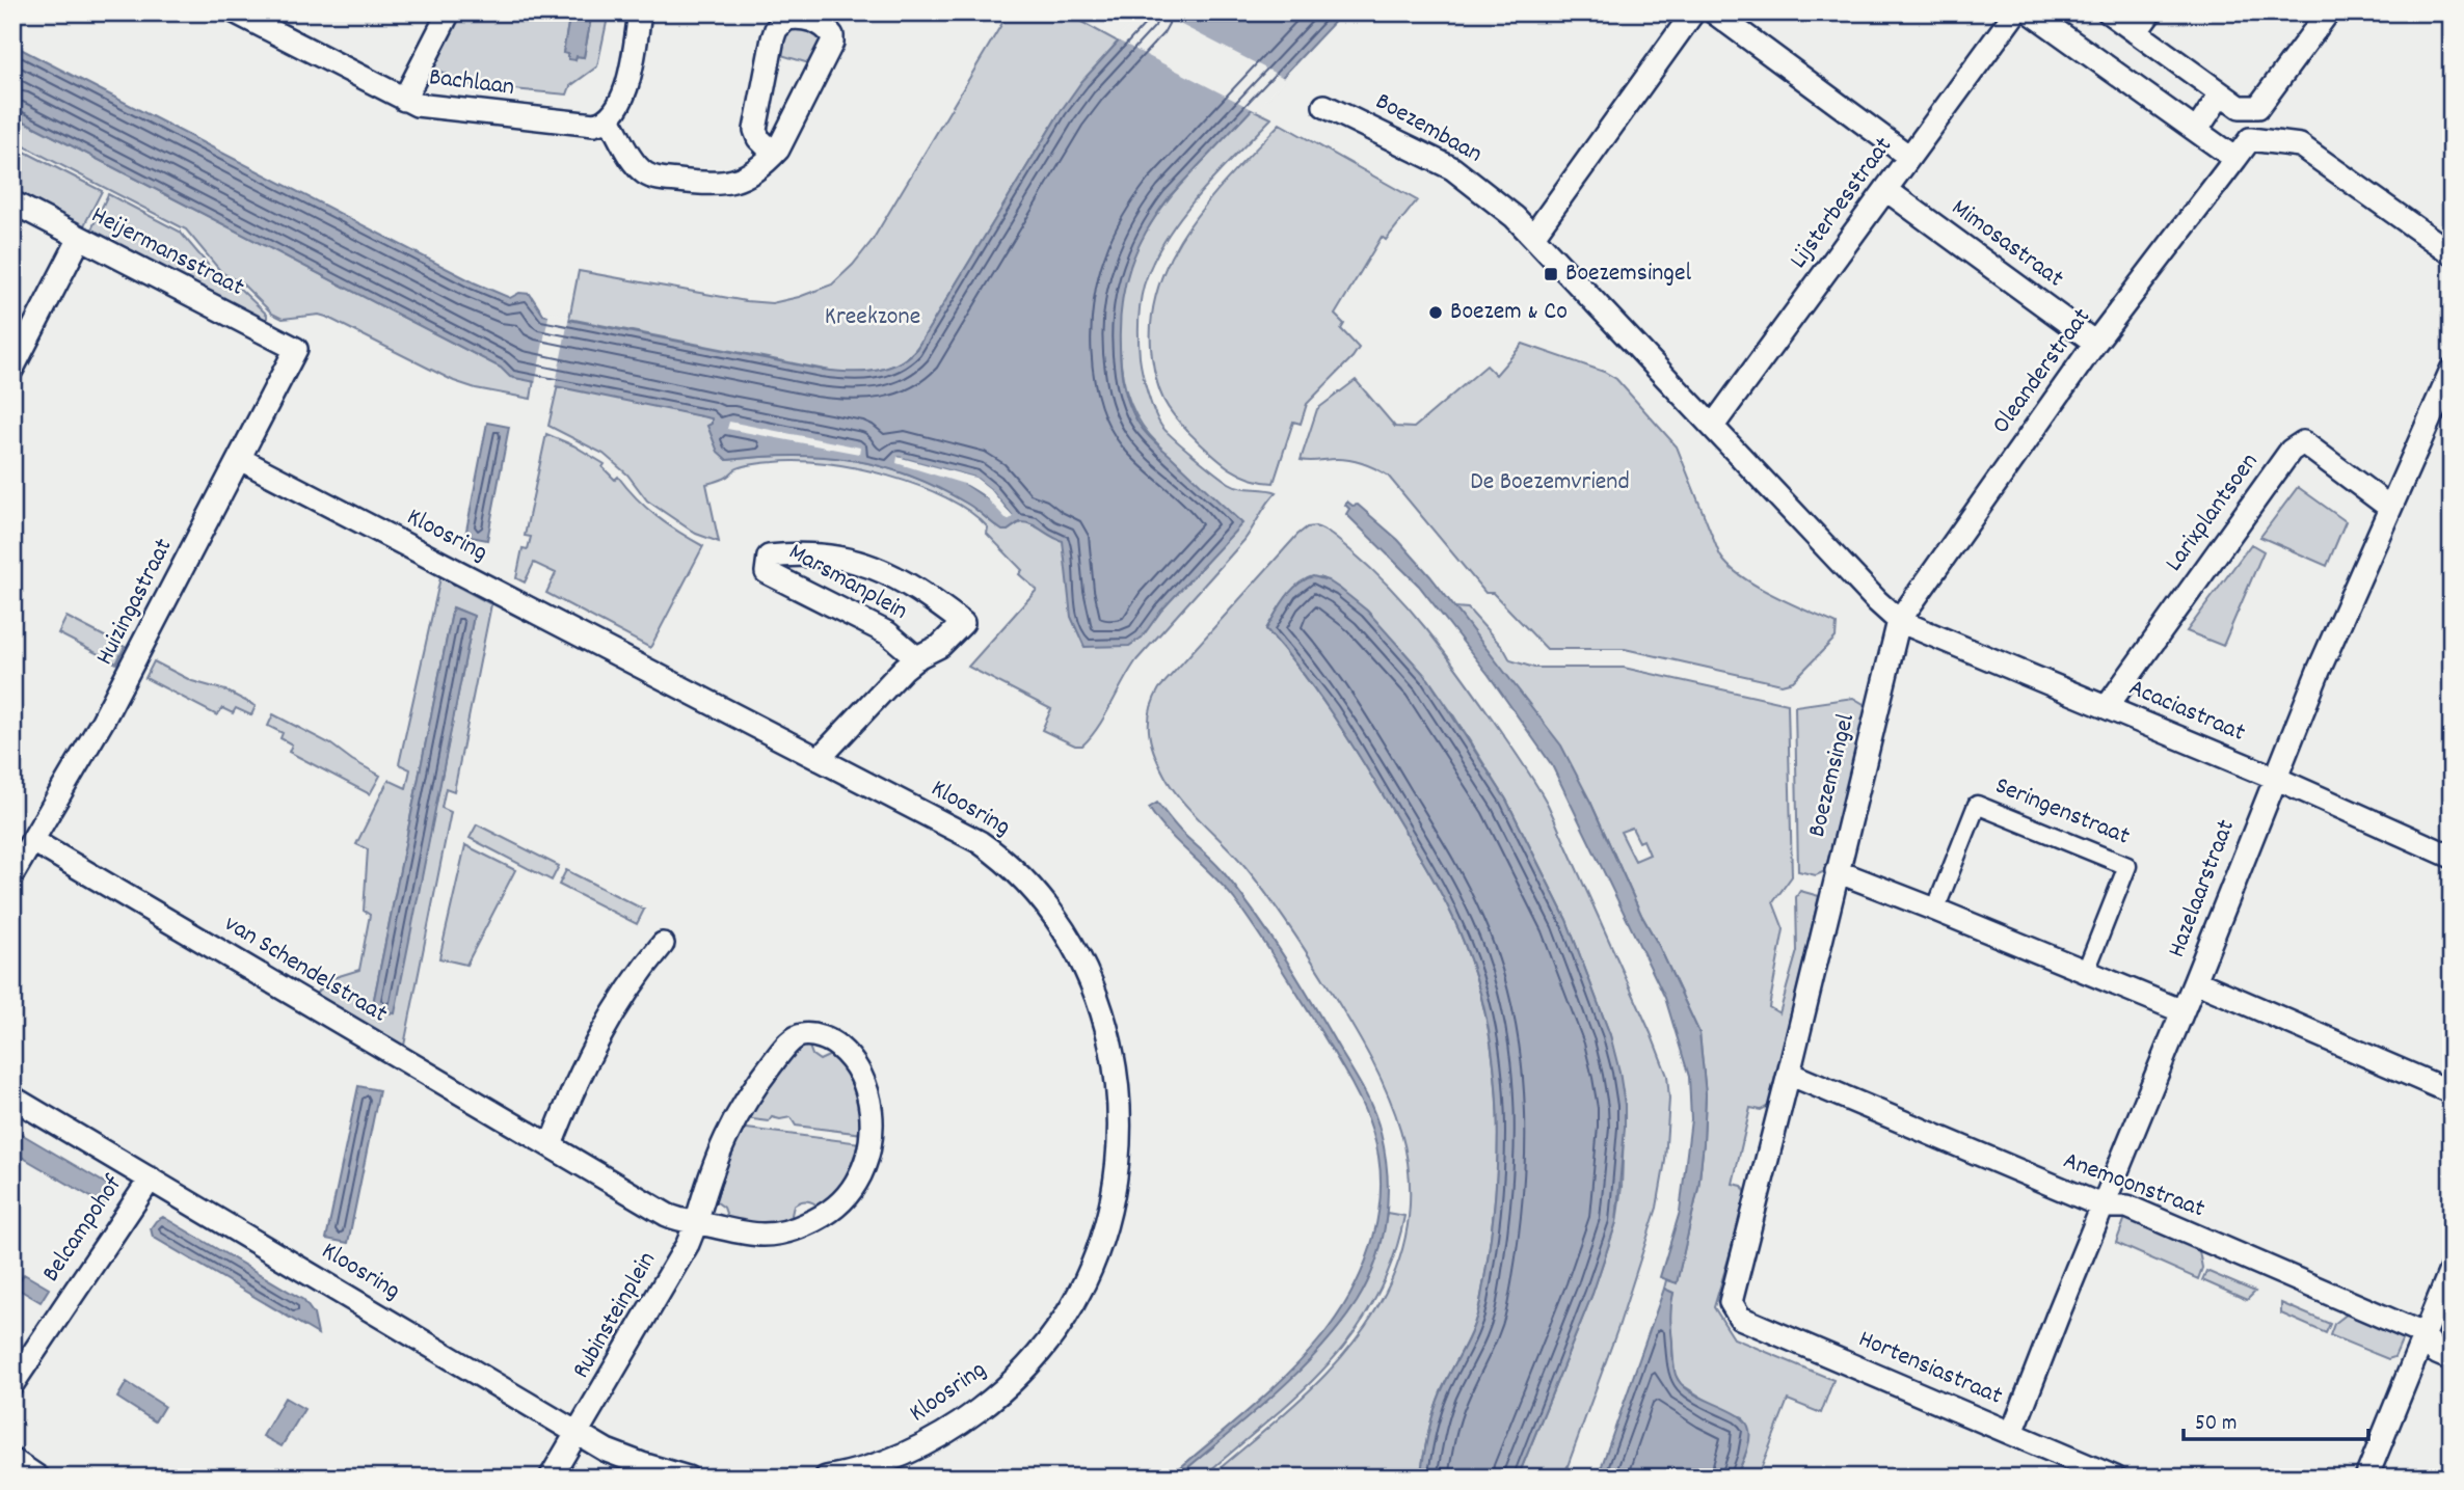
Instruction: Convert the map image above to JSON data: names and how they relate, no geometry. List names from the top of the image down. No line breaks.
{"streets":{"street":["Bachlaan","Boezembaan","Lijsterbesstraat","Mimosastraat","Heijermansstraat","Oleanderstraat","Larixplantsoen","Kloosring","Marsmanplein","Huizingastraat","Acaciastraat","Boezemsingel","Seringenstraat","Hazelaarstraat","van Schendelstraat","Anemoonstraat","Belcampohof","Rubinsteinplein","Hortensiastraat"]},"crossings":[["Lijsterbesstraat","Mimosastraat"],["Mimosastraat","Oleanderstraat"],["Heijermansstraat","Huizingastraat"],["Oleanderstraat","Acaciastraat"],["Oleanderstraat","Boezemsingel"],["Larixplantsoen","Acaciastraat"],["Larixplantsoen","Hazelaarstraat"],["Kloosring","Marsmanplein"],["Kloosring","Huizingastraat"],["Kloosring","Belcampohof"],["Kloosring","Rubinsteinplein"],["Huizingastraat","van Schendelstraat"],["Acaciastraat","Boezemsingel"],["Acaciastraat","Hazelaarstraat"],["Boezemsingel","Anemoonstraat"],["Boezemsingel","Hortensiastraat"],["Hazelaarstraat","Anemoonstraat"],["Hazelaarstraat","Hortensiastraat"],["van Schendelstraat","Rubinsteinplein"]],"parks":["Kreekzone","De Boezemvriend"],"places":{"transit":["Boezemsingel"],"other":["Boezem & Co"]},"scale_bar":"50 m"}
